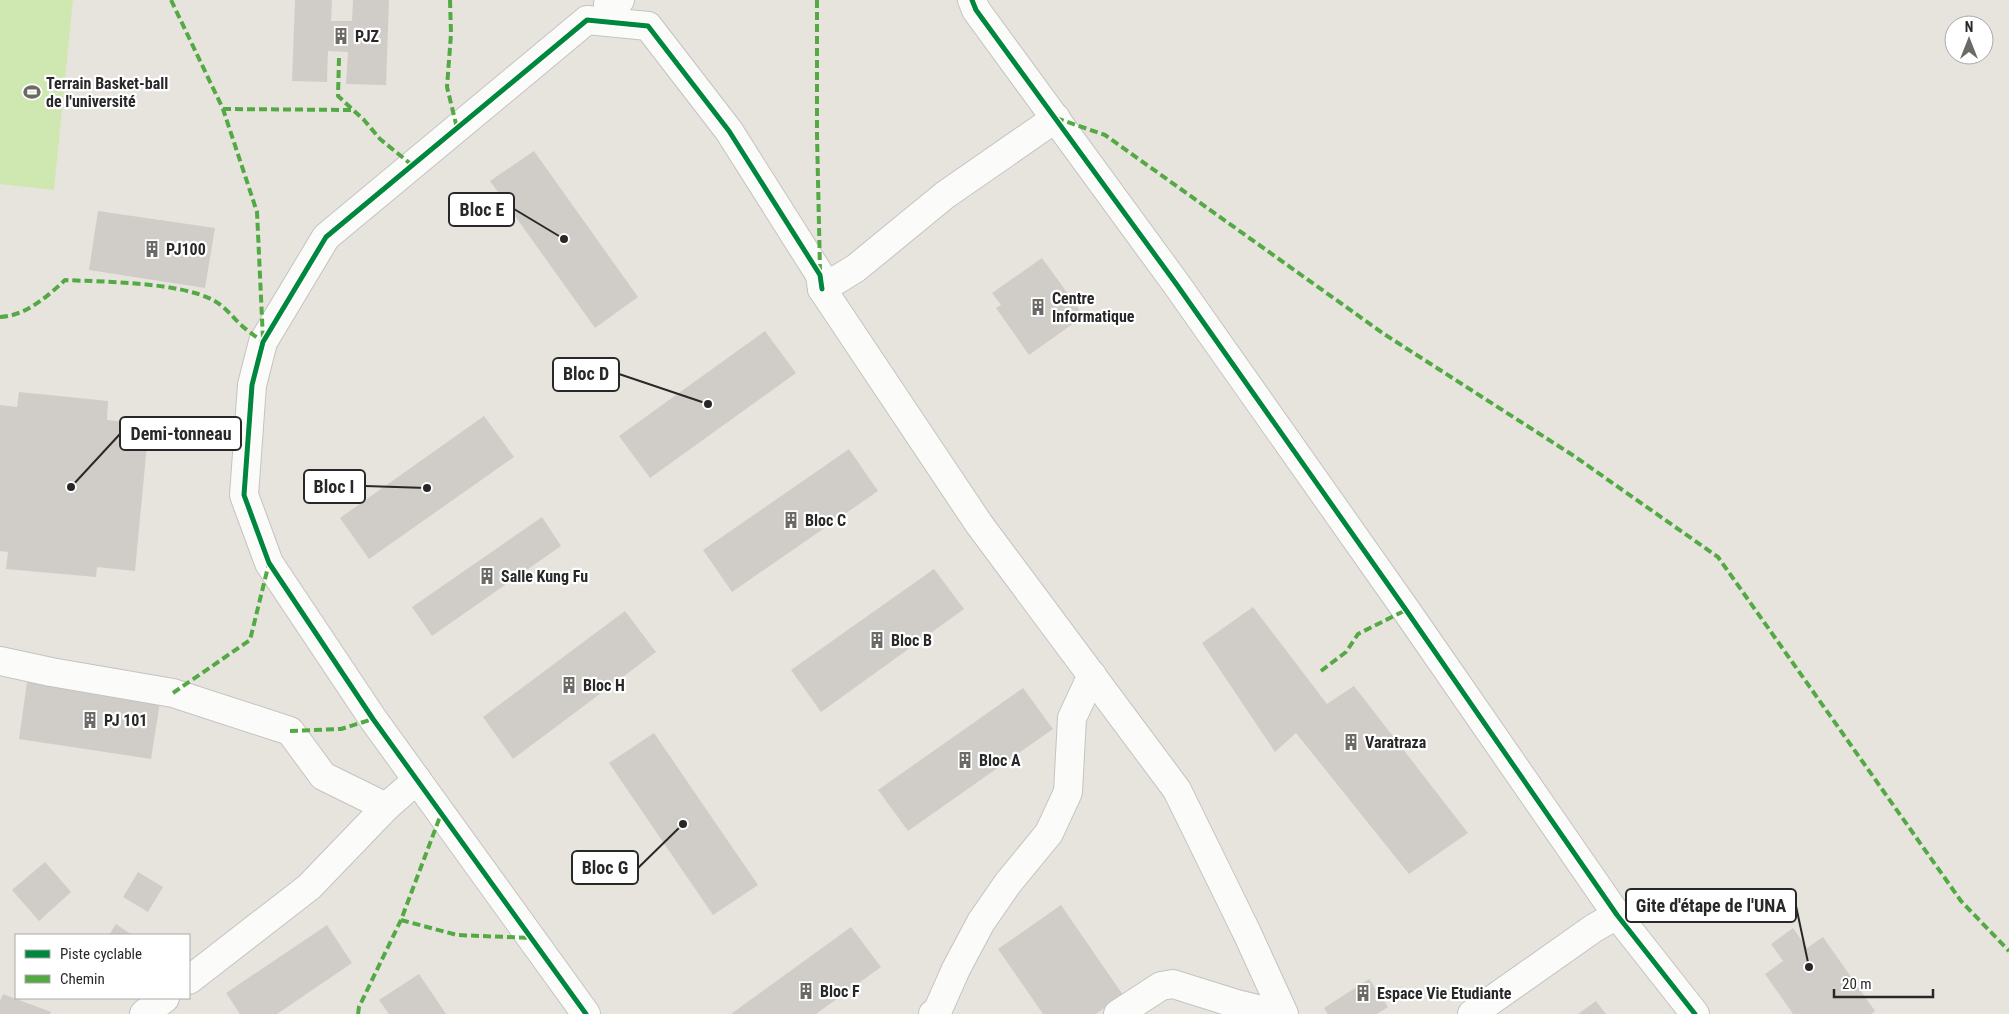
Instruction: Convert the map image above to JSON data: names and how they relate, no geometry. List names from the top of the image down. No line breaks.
{"places":{"building":["PJZ","PJ100","Centre Informatique","Bloc C","Salle Kung Fu","Bloc B","Bloc H","PJ 101","Varatraza","Bloc A","Bloc F","Espace Vie Etudiante"],"sports":["Terrain Basket-ball de l'université"],"other":["Bloc E","Bloc D","Demi-tonneau","Bloc I","Bloc G","Gite d'étape de l'UNA"]},"legend":["Piste cyclable","Chemin"],"scale_bar":"20 m","north":"top"}
